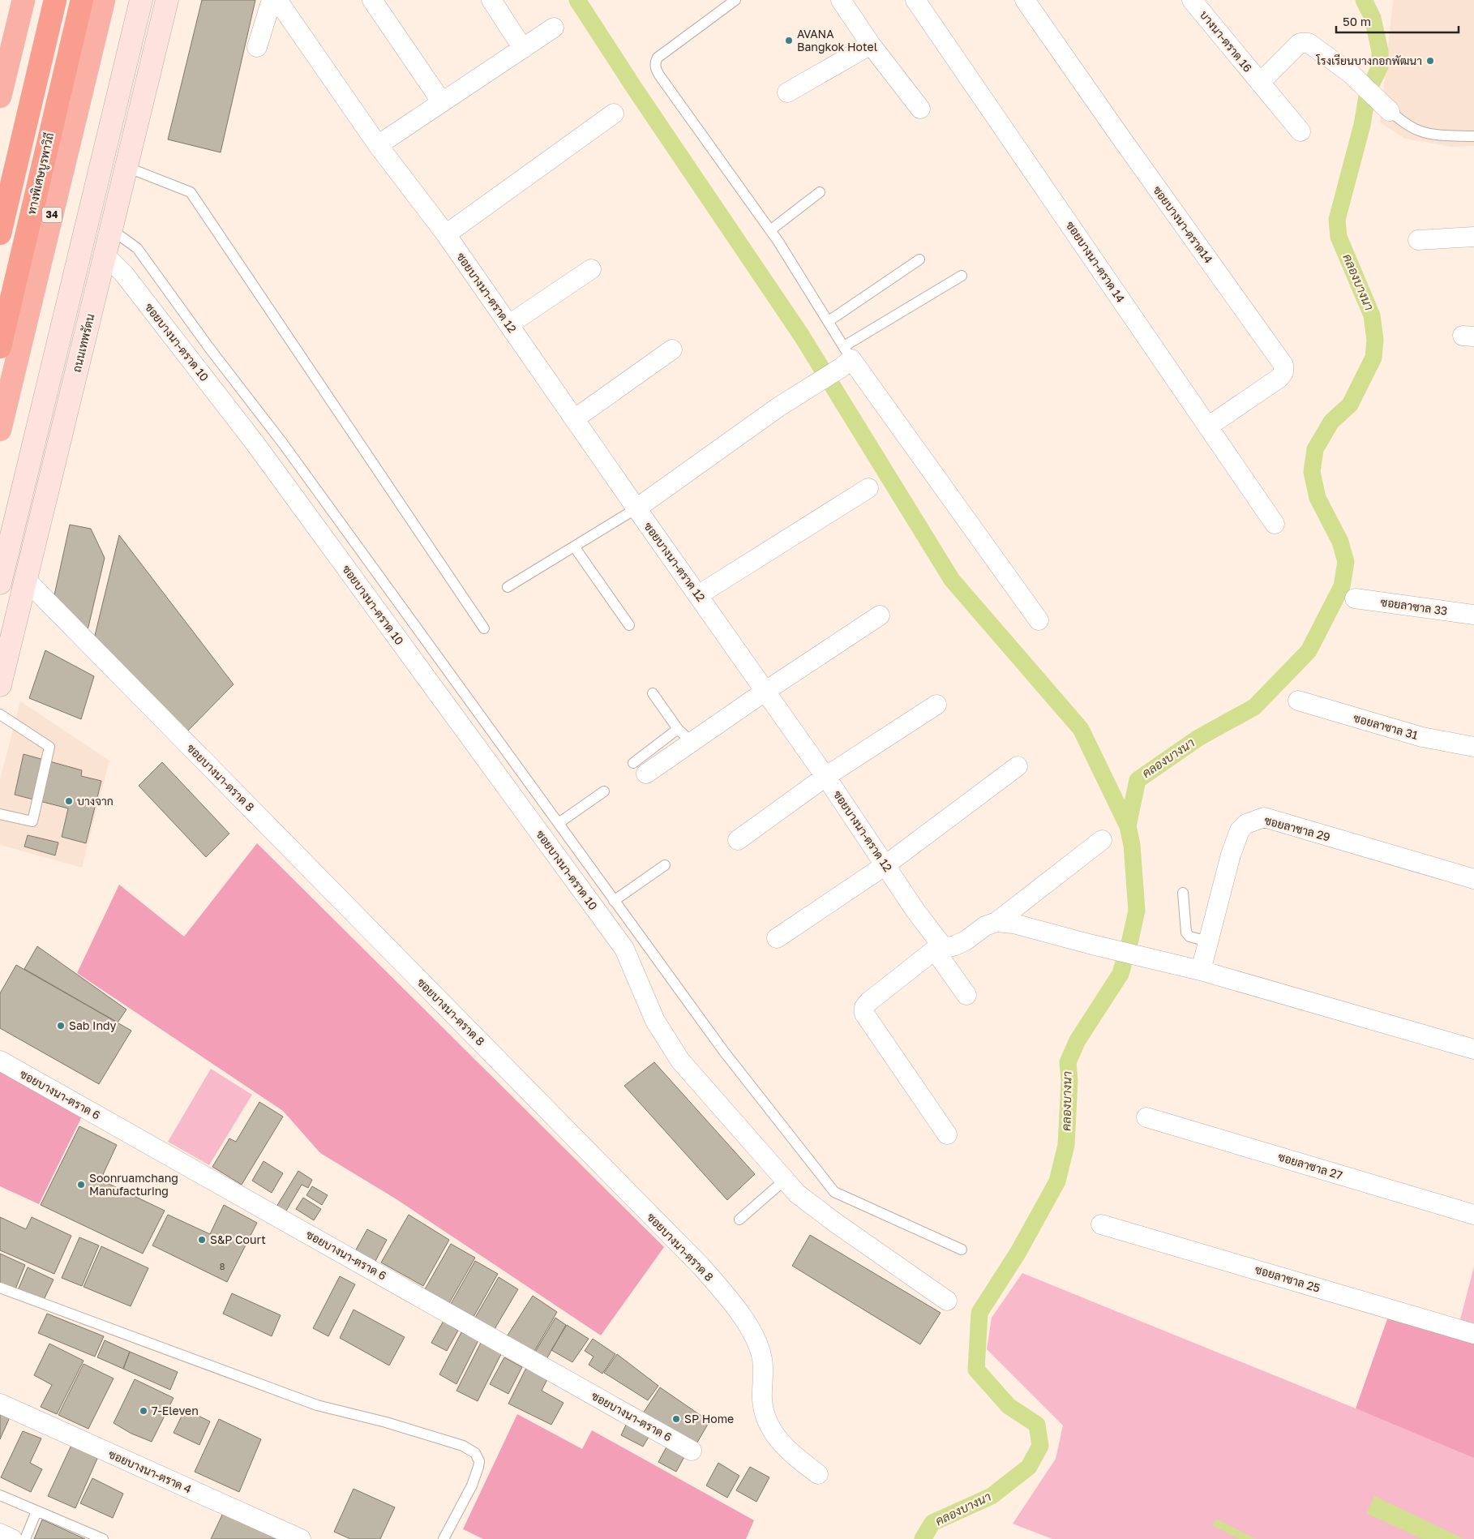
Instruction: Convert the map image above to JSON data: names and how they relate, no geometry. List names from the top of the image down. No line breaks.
{"streets":{"highway":["ทางพิเศษบูรพาวิถี","34"],"main road":["ถนนเทพรัตน"],"street":["บางนา-ตราด 16","ซอยบางนา-ตราด14","ซอยบางนา-ตราด 14","ซอยบางนา-ตราด 12","ซอยบางนา-ตราด 10","ซอยลาซาล 33","ซอยลาซาล 31","ซอยบางนา-ตราด 8","ซอยลาซาล 29","ซอยบางนา-ตราด 6","ซอยลาซาล 27","ซอยลาซาล 25","ซอยบางนา-ตราด 4"]},"crossings":[["ซอยบางนา-ตราด14","ซอยบางนา-ตราด 14"],["ซอยบางนา-ตราด 10","ถนนเทพรัตน"],["ถนนเทพรัตน","ซอยบางนา-ตราด 8"]],"water":["คลองบางนา"],"places":["AVANA Bangkok Hotel","โรงเรียนบางกอกพัฒนา","บางจาก","Sab Indy","Soonruamchang Manufacturing","S&P Court","7-Eleven","SP Home"],"house_numbers":["8"],"scale_bar":"50 m"}
